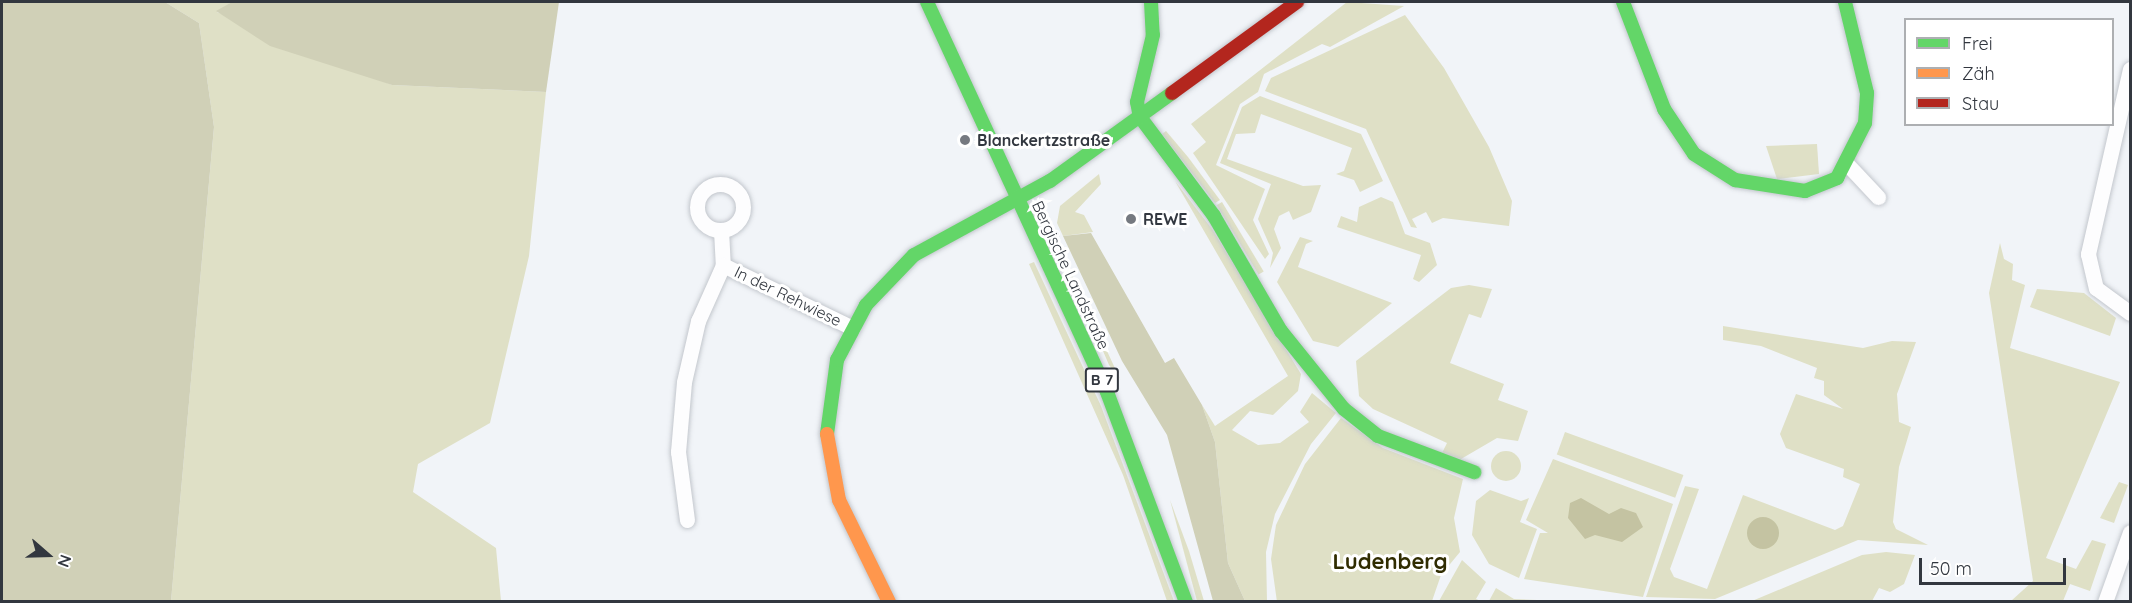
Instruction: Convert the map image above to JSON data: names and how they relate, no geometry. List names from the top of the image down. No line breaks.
{"streets":{"street":["Bergische Landstraße","In der Rehwiese","B 7"]},"districts":["Ludenberg"],"places":["Blanckertzstraße","REWE"],"legend":["Frei","Zäh","Stau"],"scale_bar":"50 m","north":"right"}
